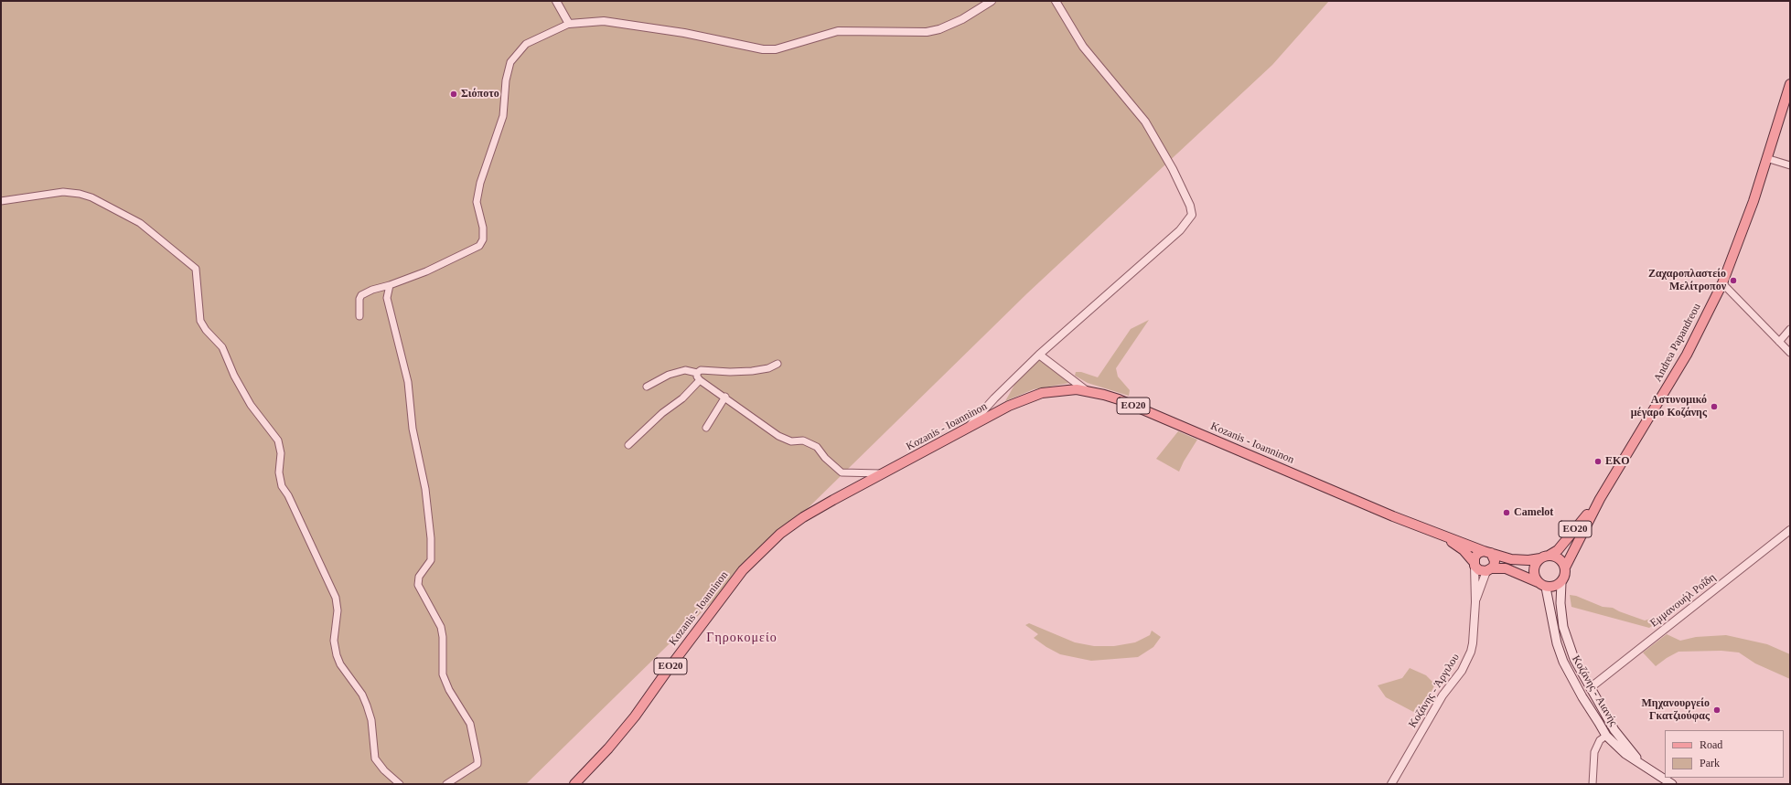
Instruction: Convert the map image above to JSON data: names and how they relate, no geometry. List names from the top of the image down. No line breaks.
{"streets":{"main road":["Andrea Papandreou","ΕΟ20","Kozanis - Ioanninon","Κοζάνης - Αιανής"],"street":["Εμμανουήλ Ροΐδη","Κοζάνης - Άργιλου"]},"crossings":[["Andrea Papandreou","ΕΟ20"],["Andrea Papandreou","Kozanis - Ioanninon"],["Andrea Papandreou","Κοζάνης - Αιανής"],["ΕΟ20","Kozanis - Ioanninon"],["ΕΟ20","Κοζάνης - Αιανής"],["Kozanis - Ioanninon","Κοζάνης - Αιανής"],["Εμμανουήλ Ροΐδη","Κοζάνης - Αιανής"]],"districts":["Γηροκομείο"],"places":["Σιόποτο","Ζαχαροπλαστείο Μελίτροπον","Αστυνομικό μέγαρο Κοζάνης","EKO","Camelot","Μηχανουργείο Γκατζιούφας"],"legend":["Road","Park"]}
